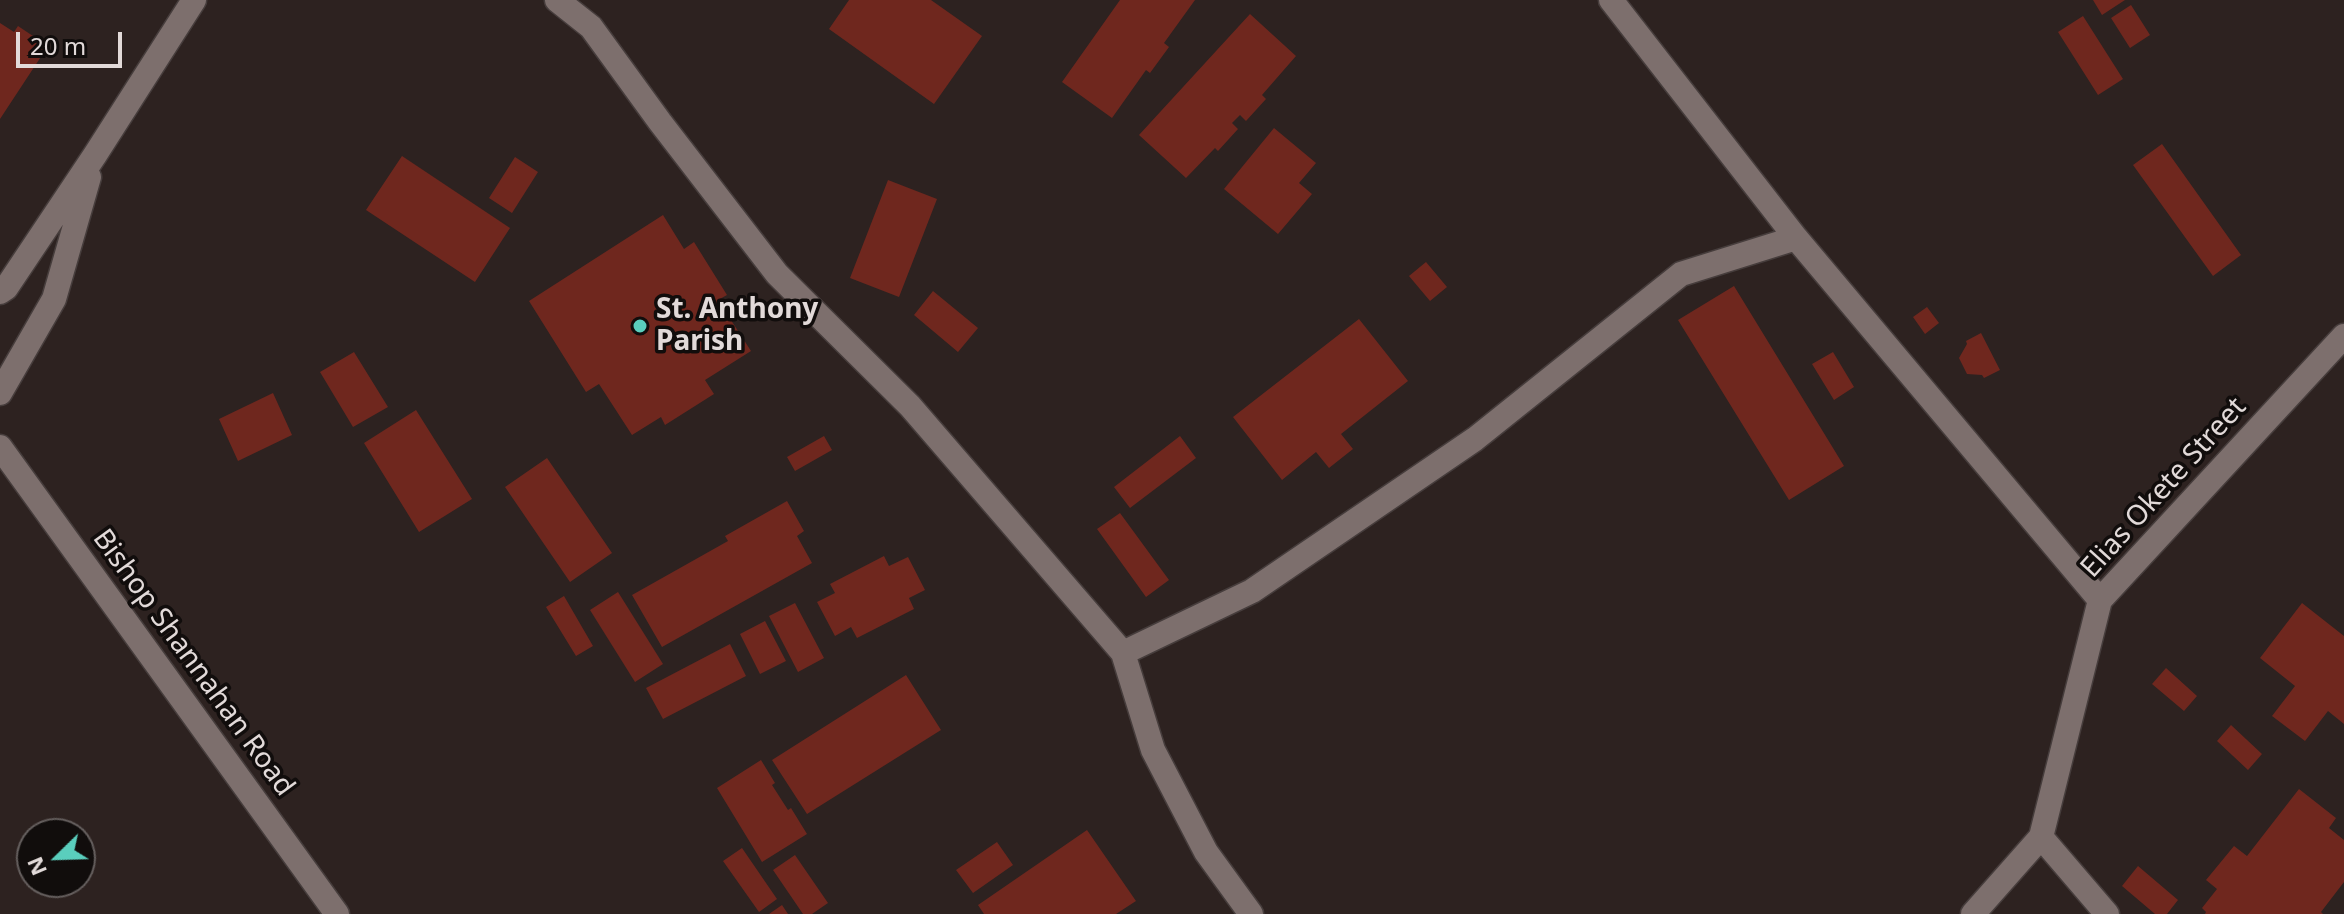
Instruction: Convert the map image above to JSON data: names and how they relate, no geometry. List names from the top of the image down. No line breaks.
{"streets":{"street":["Elias Okete Street","Bishop Shannahan Road"]},"places":["St. Anthony Parish"],"scale_bar":"20 m","north":"bottom left"}
